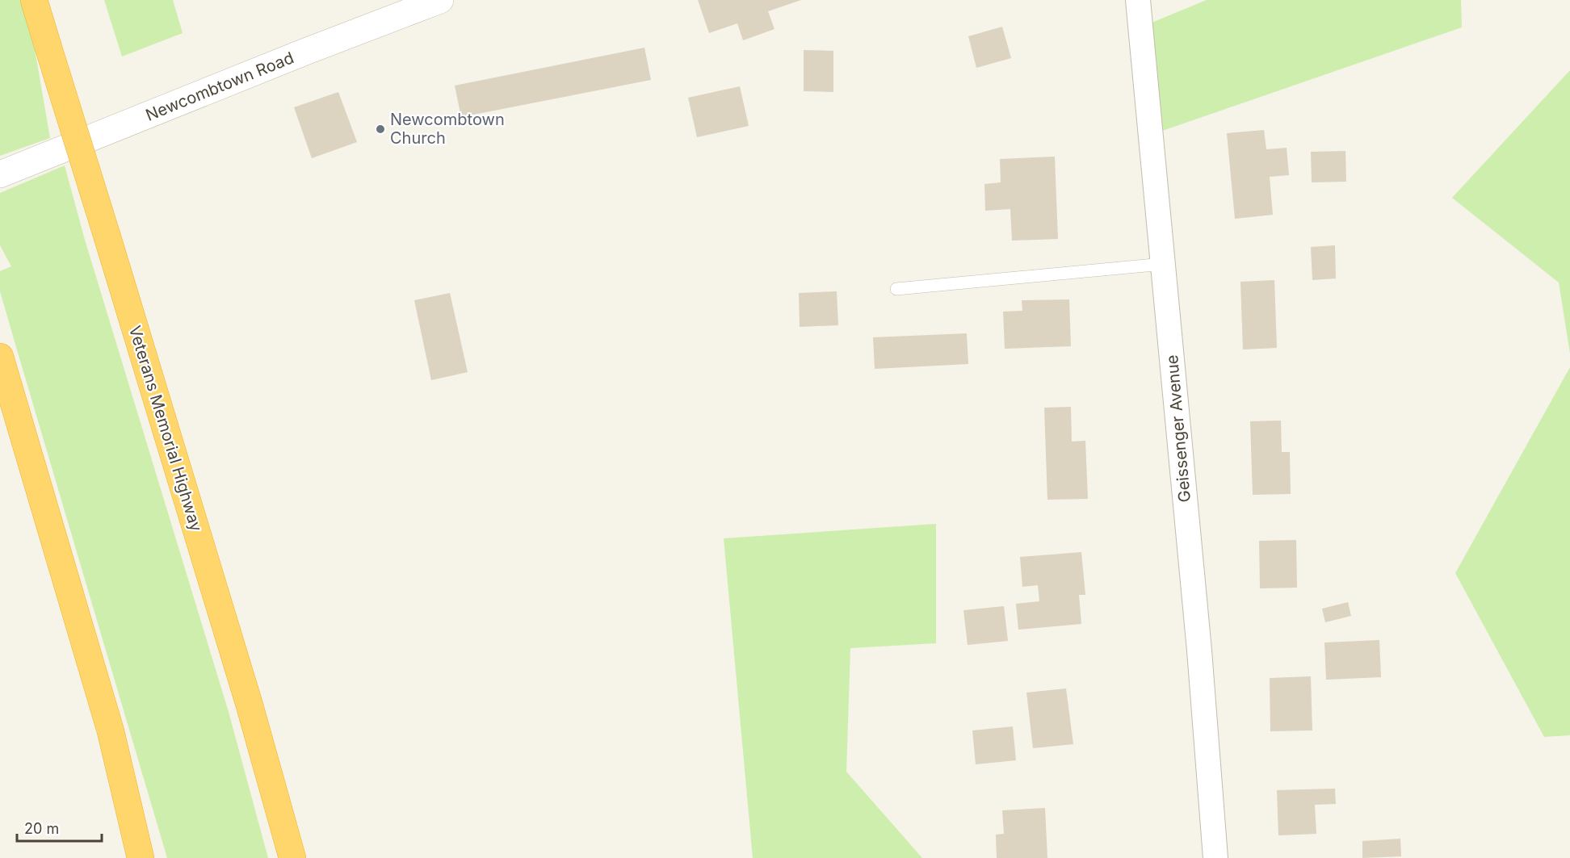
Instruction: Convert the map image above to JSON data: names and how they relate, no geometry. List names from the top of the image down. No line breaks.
{"streets":{"highway":["Veterans Memorial Highway"],"street":["Newcombtown Road","Geissenger Avenue"]},"places":["Newcombtown Church"],"scale_bar":"20 m"}
